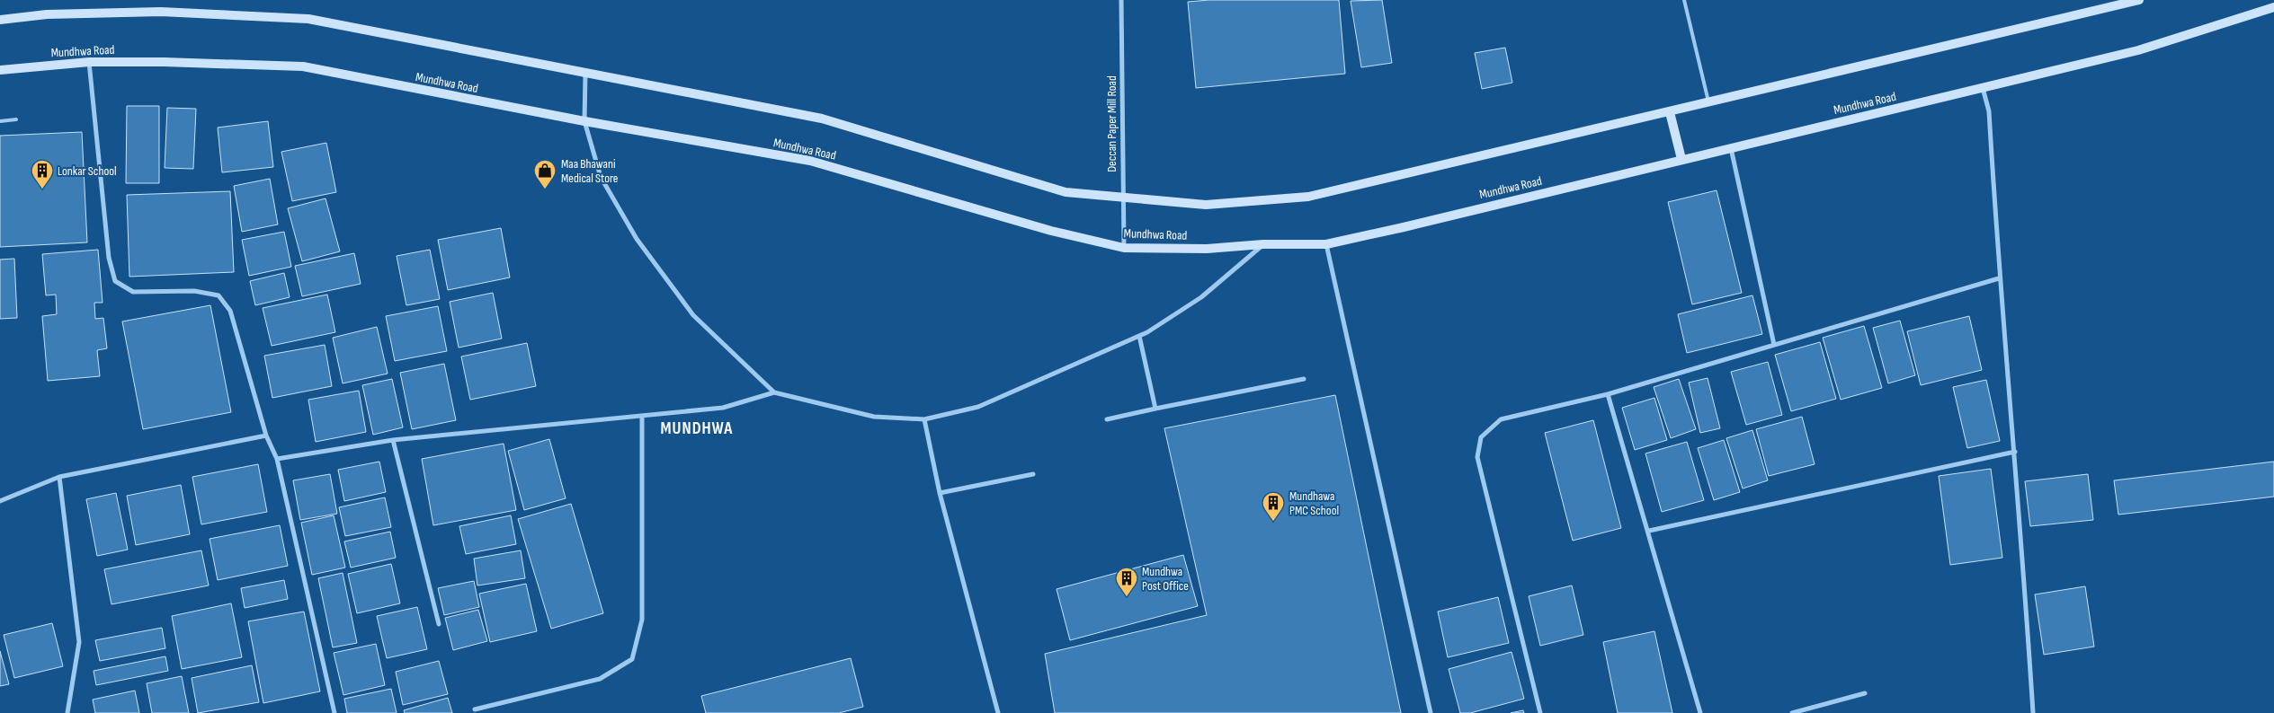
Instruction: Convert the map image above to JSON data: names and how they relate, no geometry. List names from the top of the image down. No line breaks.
{"streets":{"main road":["Mundhwa Road"],"street":["Deccan Paper Mill Road"]},"crossings":[["Mundhwa Road","Deccan Paper Mill Road"]],"districts":["MUNDHWA"],"places":{"building":["Lonkar School","Mundhawa PMC School","Mundhwa Post Office"],"shop":["Maa Bhawani Medical Store"]}}
